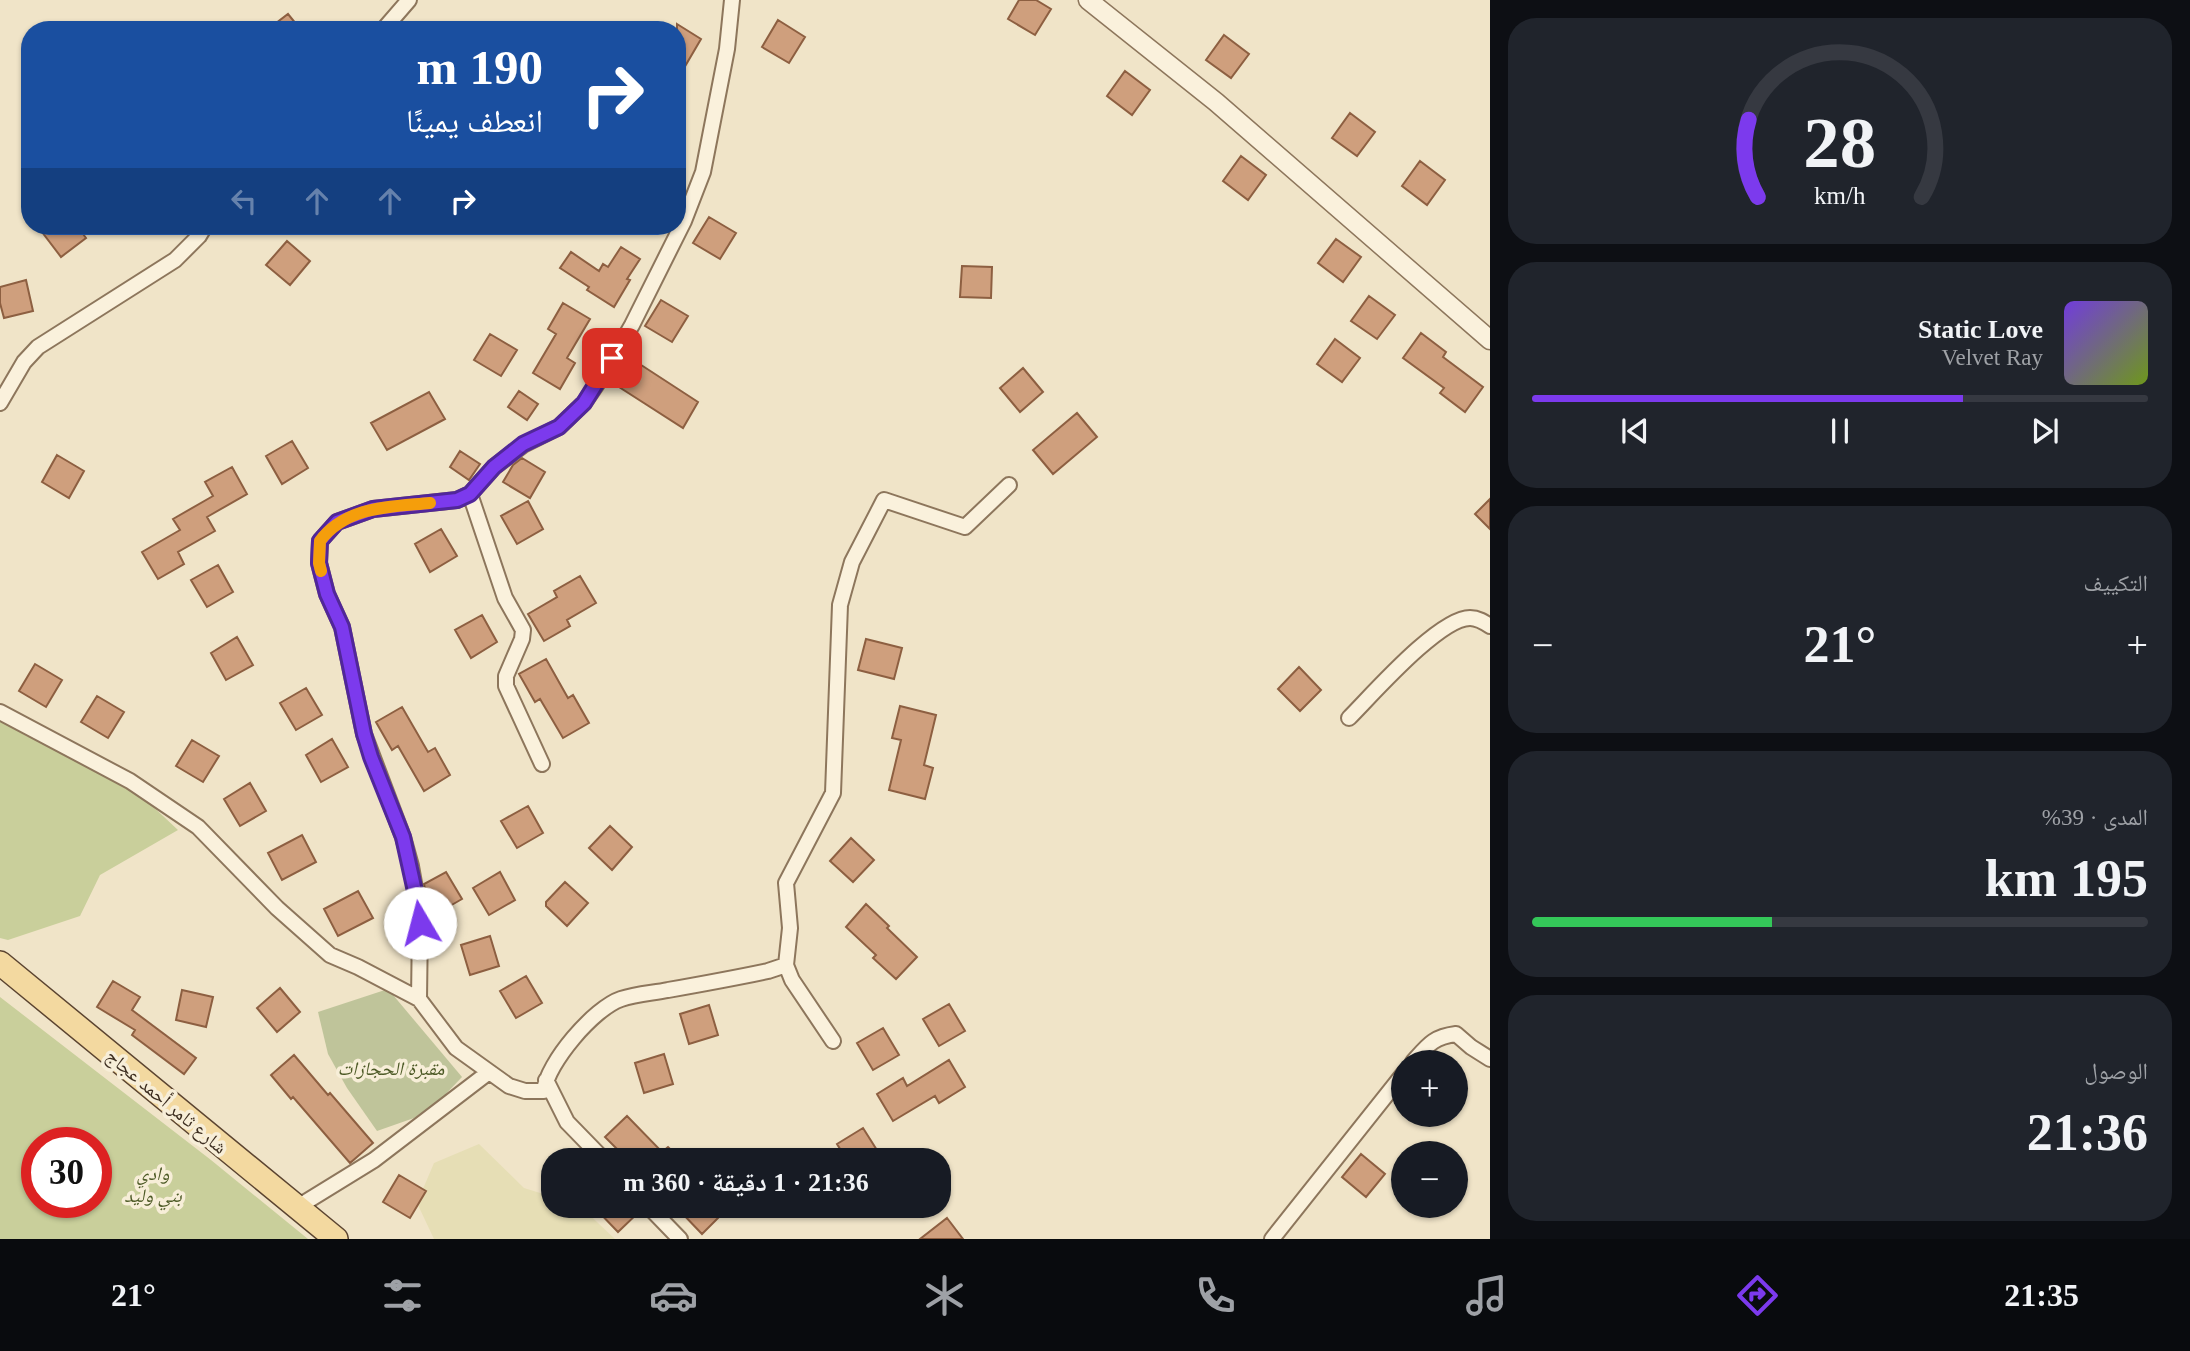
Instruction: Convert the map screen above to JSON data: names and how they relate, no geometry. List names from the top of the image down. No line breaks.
{"streets":{"main road":["شارع ثامر أحمد عجاج"]},"parks":["مقبرة الحجازات","وادي بني وليد"],"page":{"turn":["190 m","انعطف يمينًا"],"song":["Static Love","Velvet Ray"],"tile":["التكييف",["المدى · 39%","195 km"],["الوصول","21:36"]],"heat":["−","21°","+"],"map_buttons":["+","−"],"limit":"30","trip":"21:36 · 1 دقيقة · 360 m","tabs":["21:35","21°"],"gauge":["28","km/h"]}}
